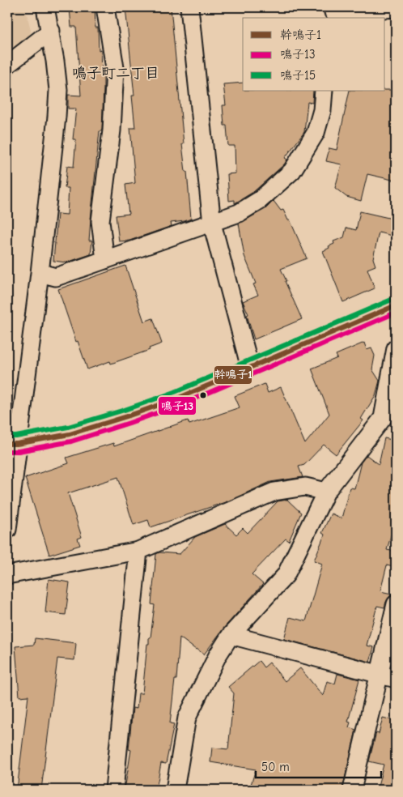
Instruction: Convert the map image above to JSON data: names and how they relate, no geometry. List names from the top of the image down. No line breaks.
{"districts":["鳴子町二丁目"],"lines":["transit line 鳴子15","transit line 幹鳴子1","transit line 鳴子13"],"legend":["幹鳴子1","鳴子13","鳴子15"],"scale_bar":"50 m"}
